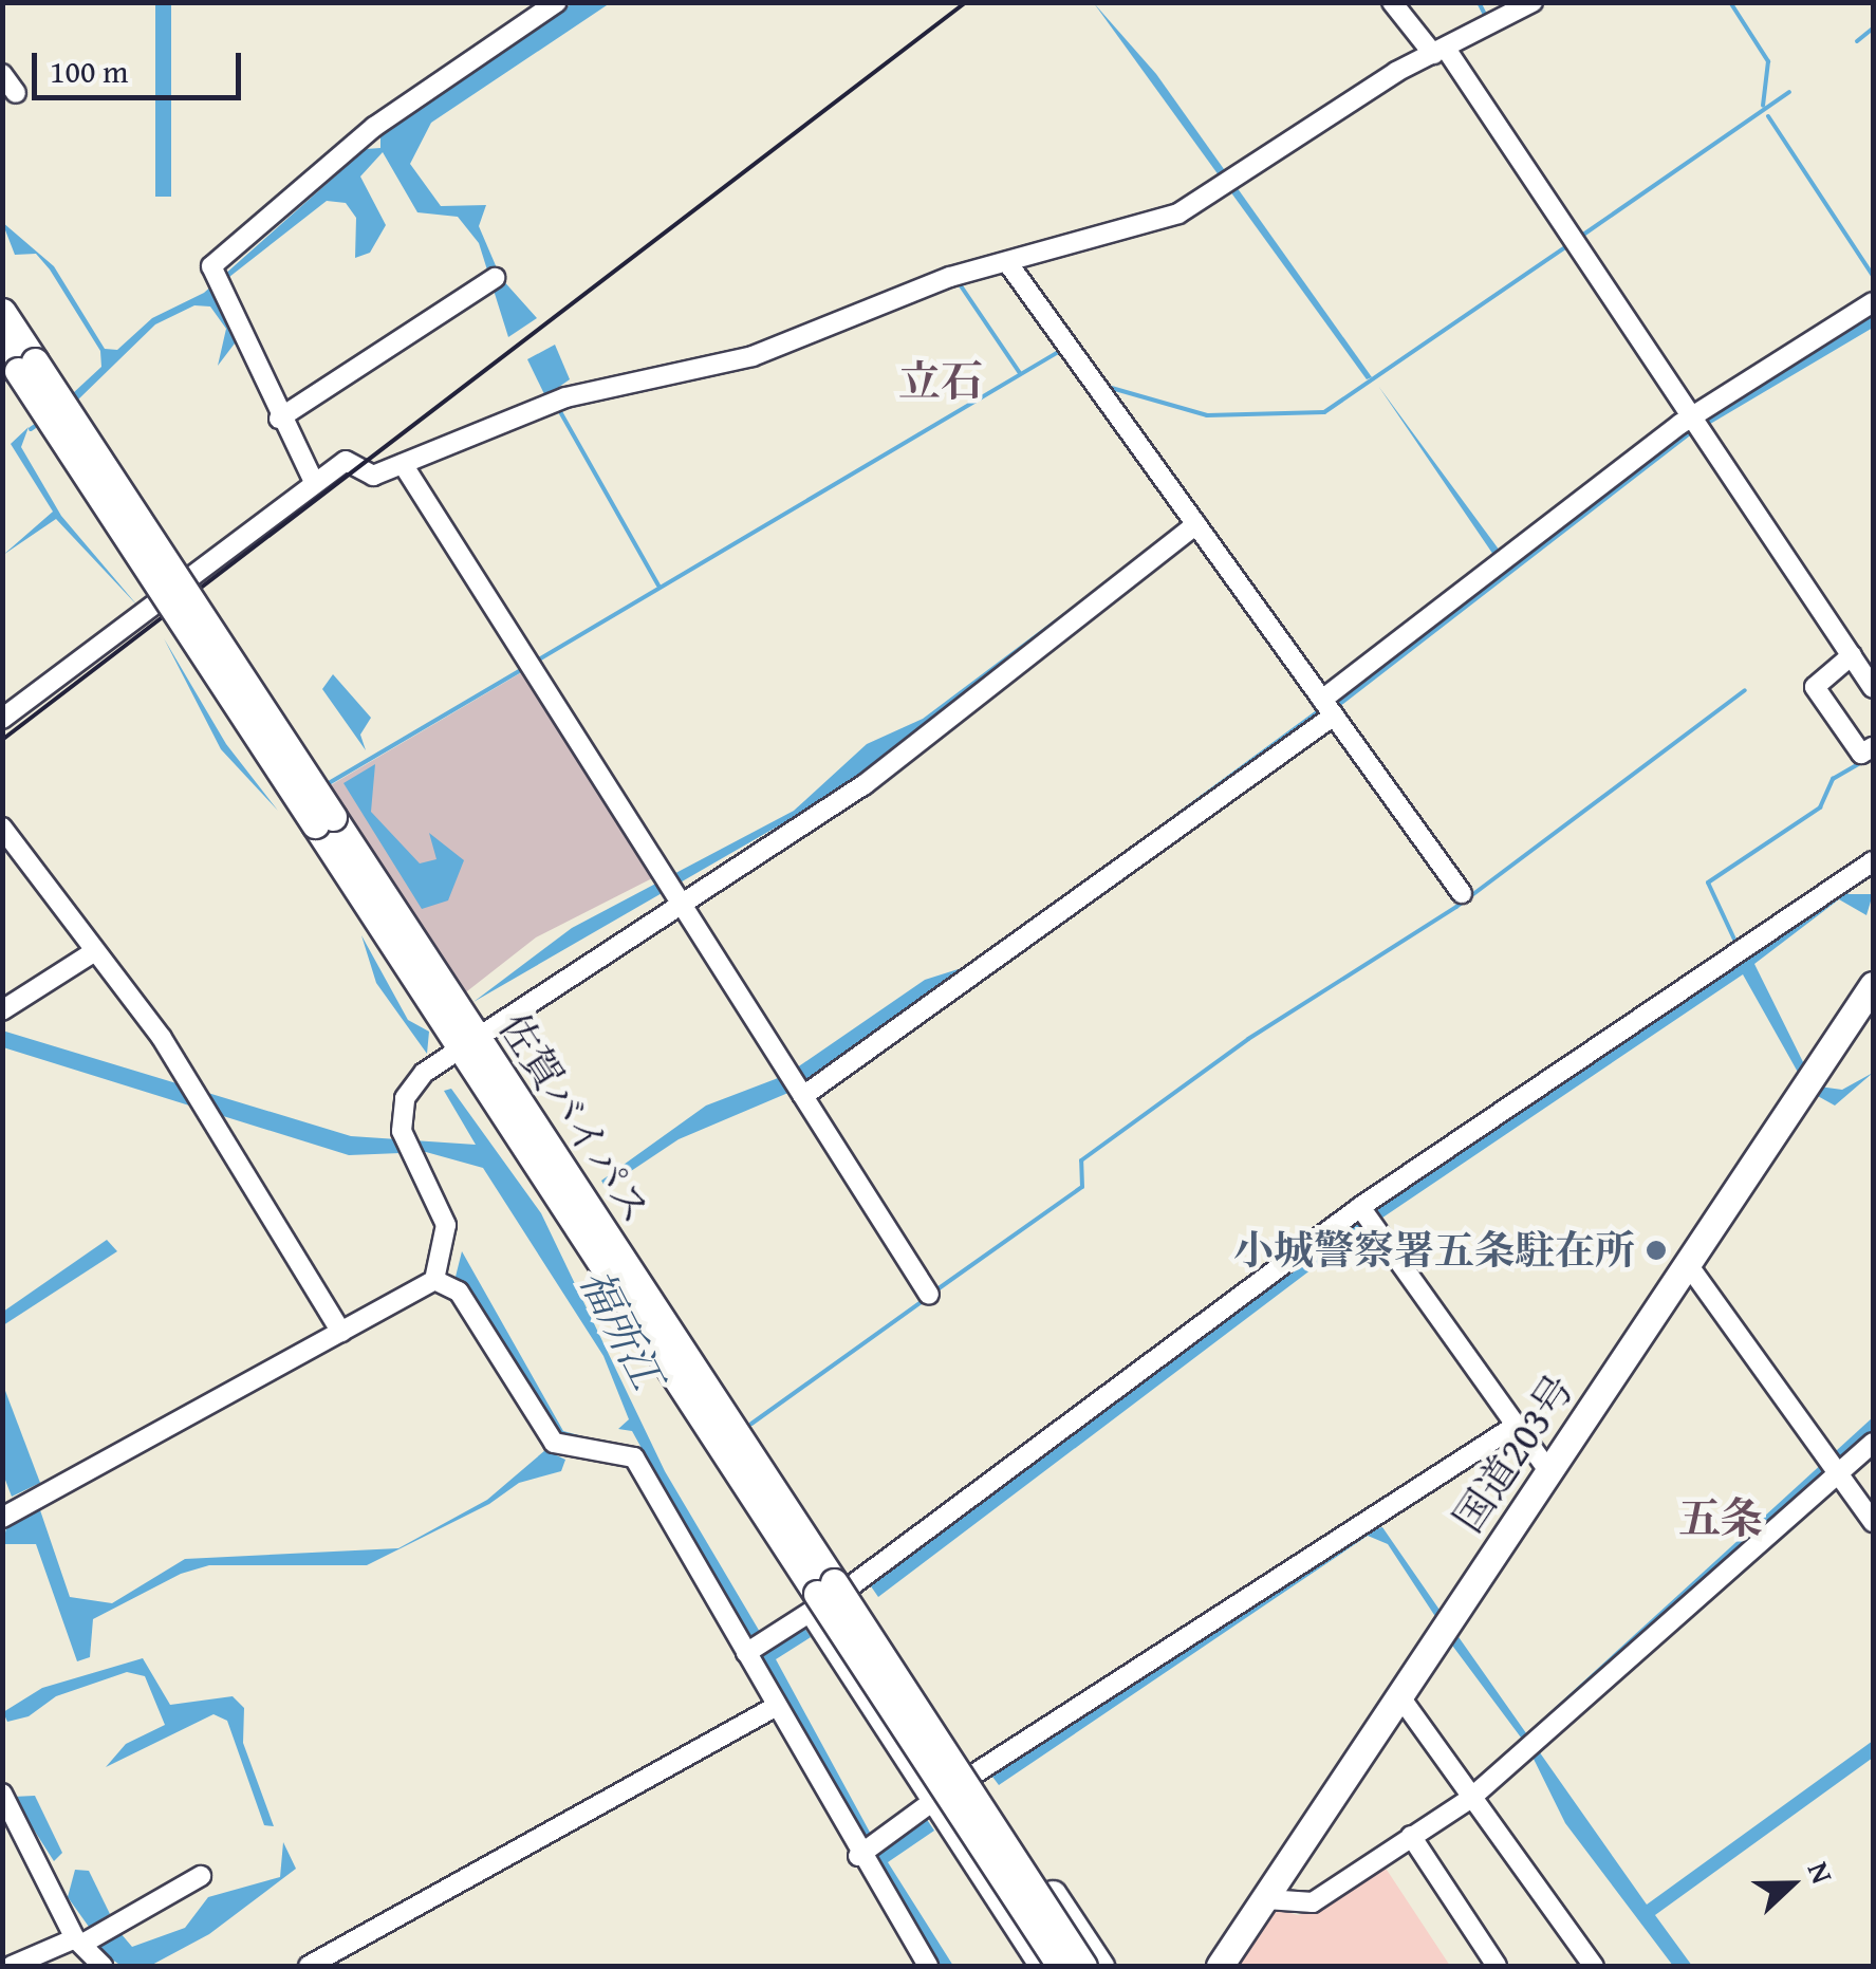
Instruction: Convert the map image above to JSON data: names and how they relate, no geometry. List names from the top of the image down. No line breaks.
{"streets":{"highway":["佐賀バイパス","国道203号"]},"districts":["立石","五条"],"water":["福所江"],"places":["小城警察署五条駐在所"],"scale_bar":"100 m","north":"right"}
